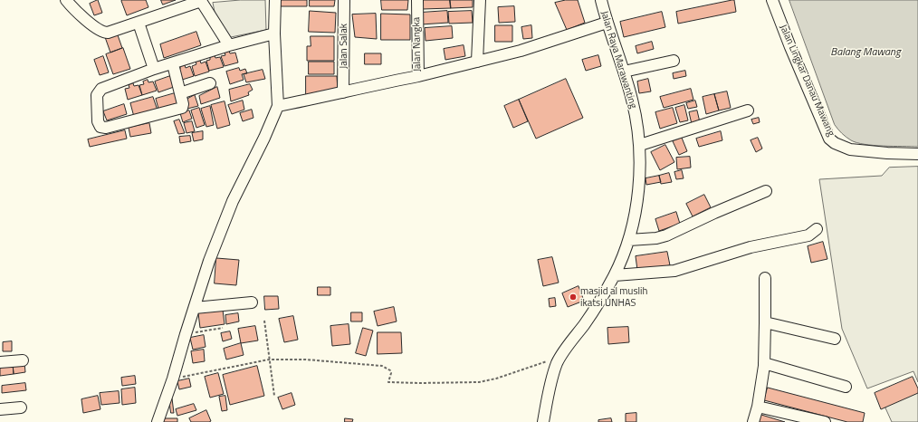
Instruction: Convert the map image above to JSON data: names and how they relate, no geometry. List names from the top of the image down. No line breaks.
{"streets":{"street":["Jalan Nangka","Jalan Salak","Jalan Raya Marawanting","Jalan Lingkar Danau Mawang"]},"crossings":[["Jalan Nangka","Jalan Salak"]],"water":["Balang Mawang"],"places":["masjid al muslih ikatsi UNHAS"]}
